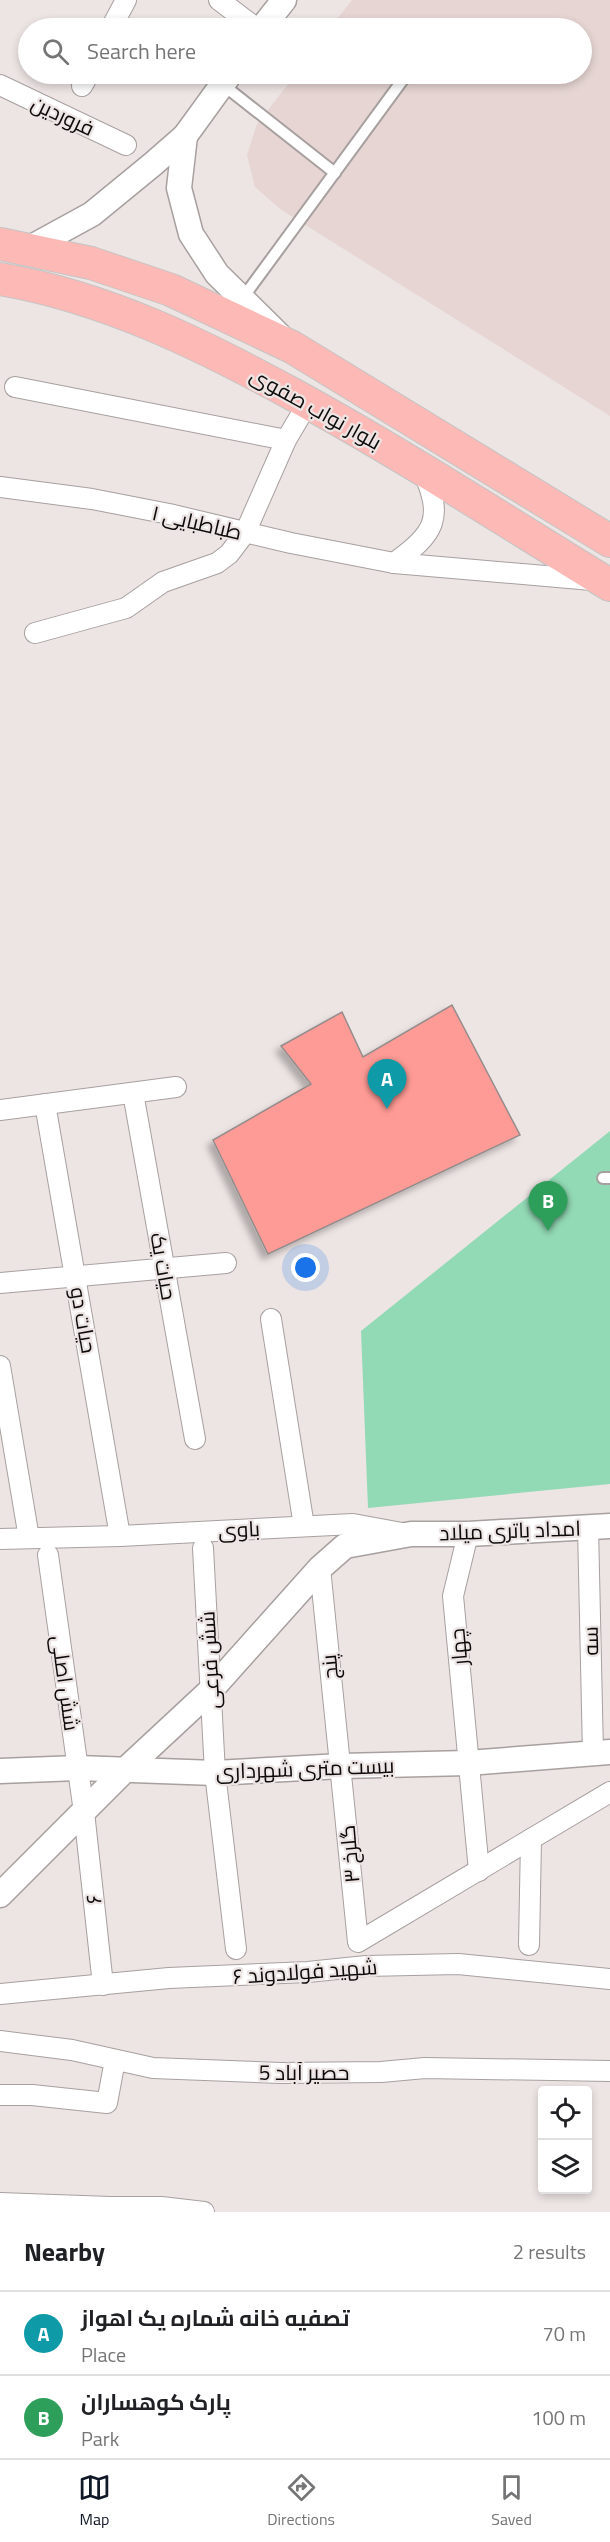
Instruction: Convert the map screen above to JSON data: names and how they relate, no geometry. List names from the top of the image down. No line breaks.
{"streets":{"main road":["بلوار نواب صفوی"],"street":["فروردین","طباطبایی ۱","حیات یک","حیات دو","باوی","امداد باتری میلاد","سه","چهار","شش فرعی","پنج","شش اصلی","بیست متری شهرداری","گلرخ ۳","۶","شهید فولادوند ۶","حصیر آباد 5"]},"crossings":[["بلوار نواب صفوی","طباطبایی ۱"],["حیات دو","باوی"],["باوی","امداد باتری میلاد"],["امداد باتری میلاد","سه"],["امداد باتری میلاد","چهار"],["سه","بیست متری شهرداری"],["چهار","بیست متری شهرداری"],["چهار","گلرخ ۳"],["شش فرعی","بیست متری شهرداری"],["پنج","بیست متری شهرداری"],["پنج","گلرخ ۳"],["شش اصلی","بیست متری شهرداری"],["شش اصلی","۶"],["بیست متری شهرداری","گلرخ ۳"],["۶","شهید فولادوند ۶"]],"page":{"search":"Search here","pins":["A","B"],"heading":["Nearby","2 results"],"list":[{"mark":"A","name":"تصفیه خانه شماره یک اهواز","note":"Place","value":"70 m"},{"mark":"B","name":"پارک کوهساران","note":"Park","value":"100 m"}],"nav":["Map","Directions","Saved"]}}
